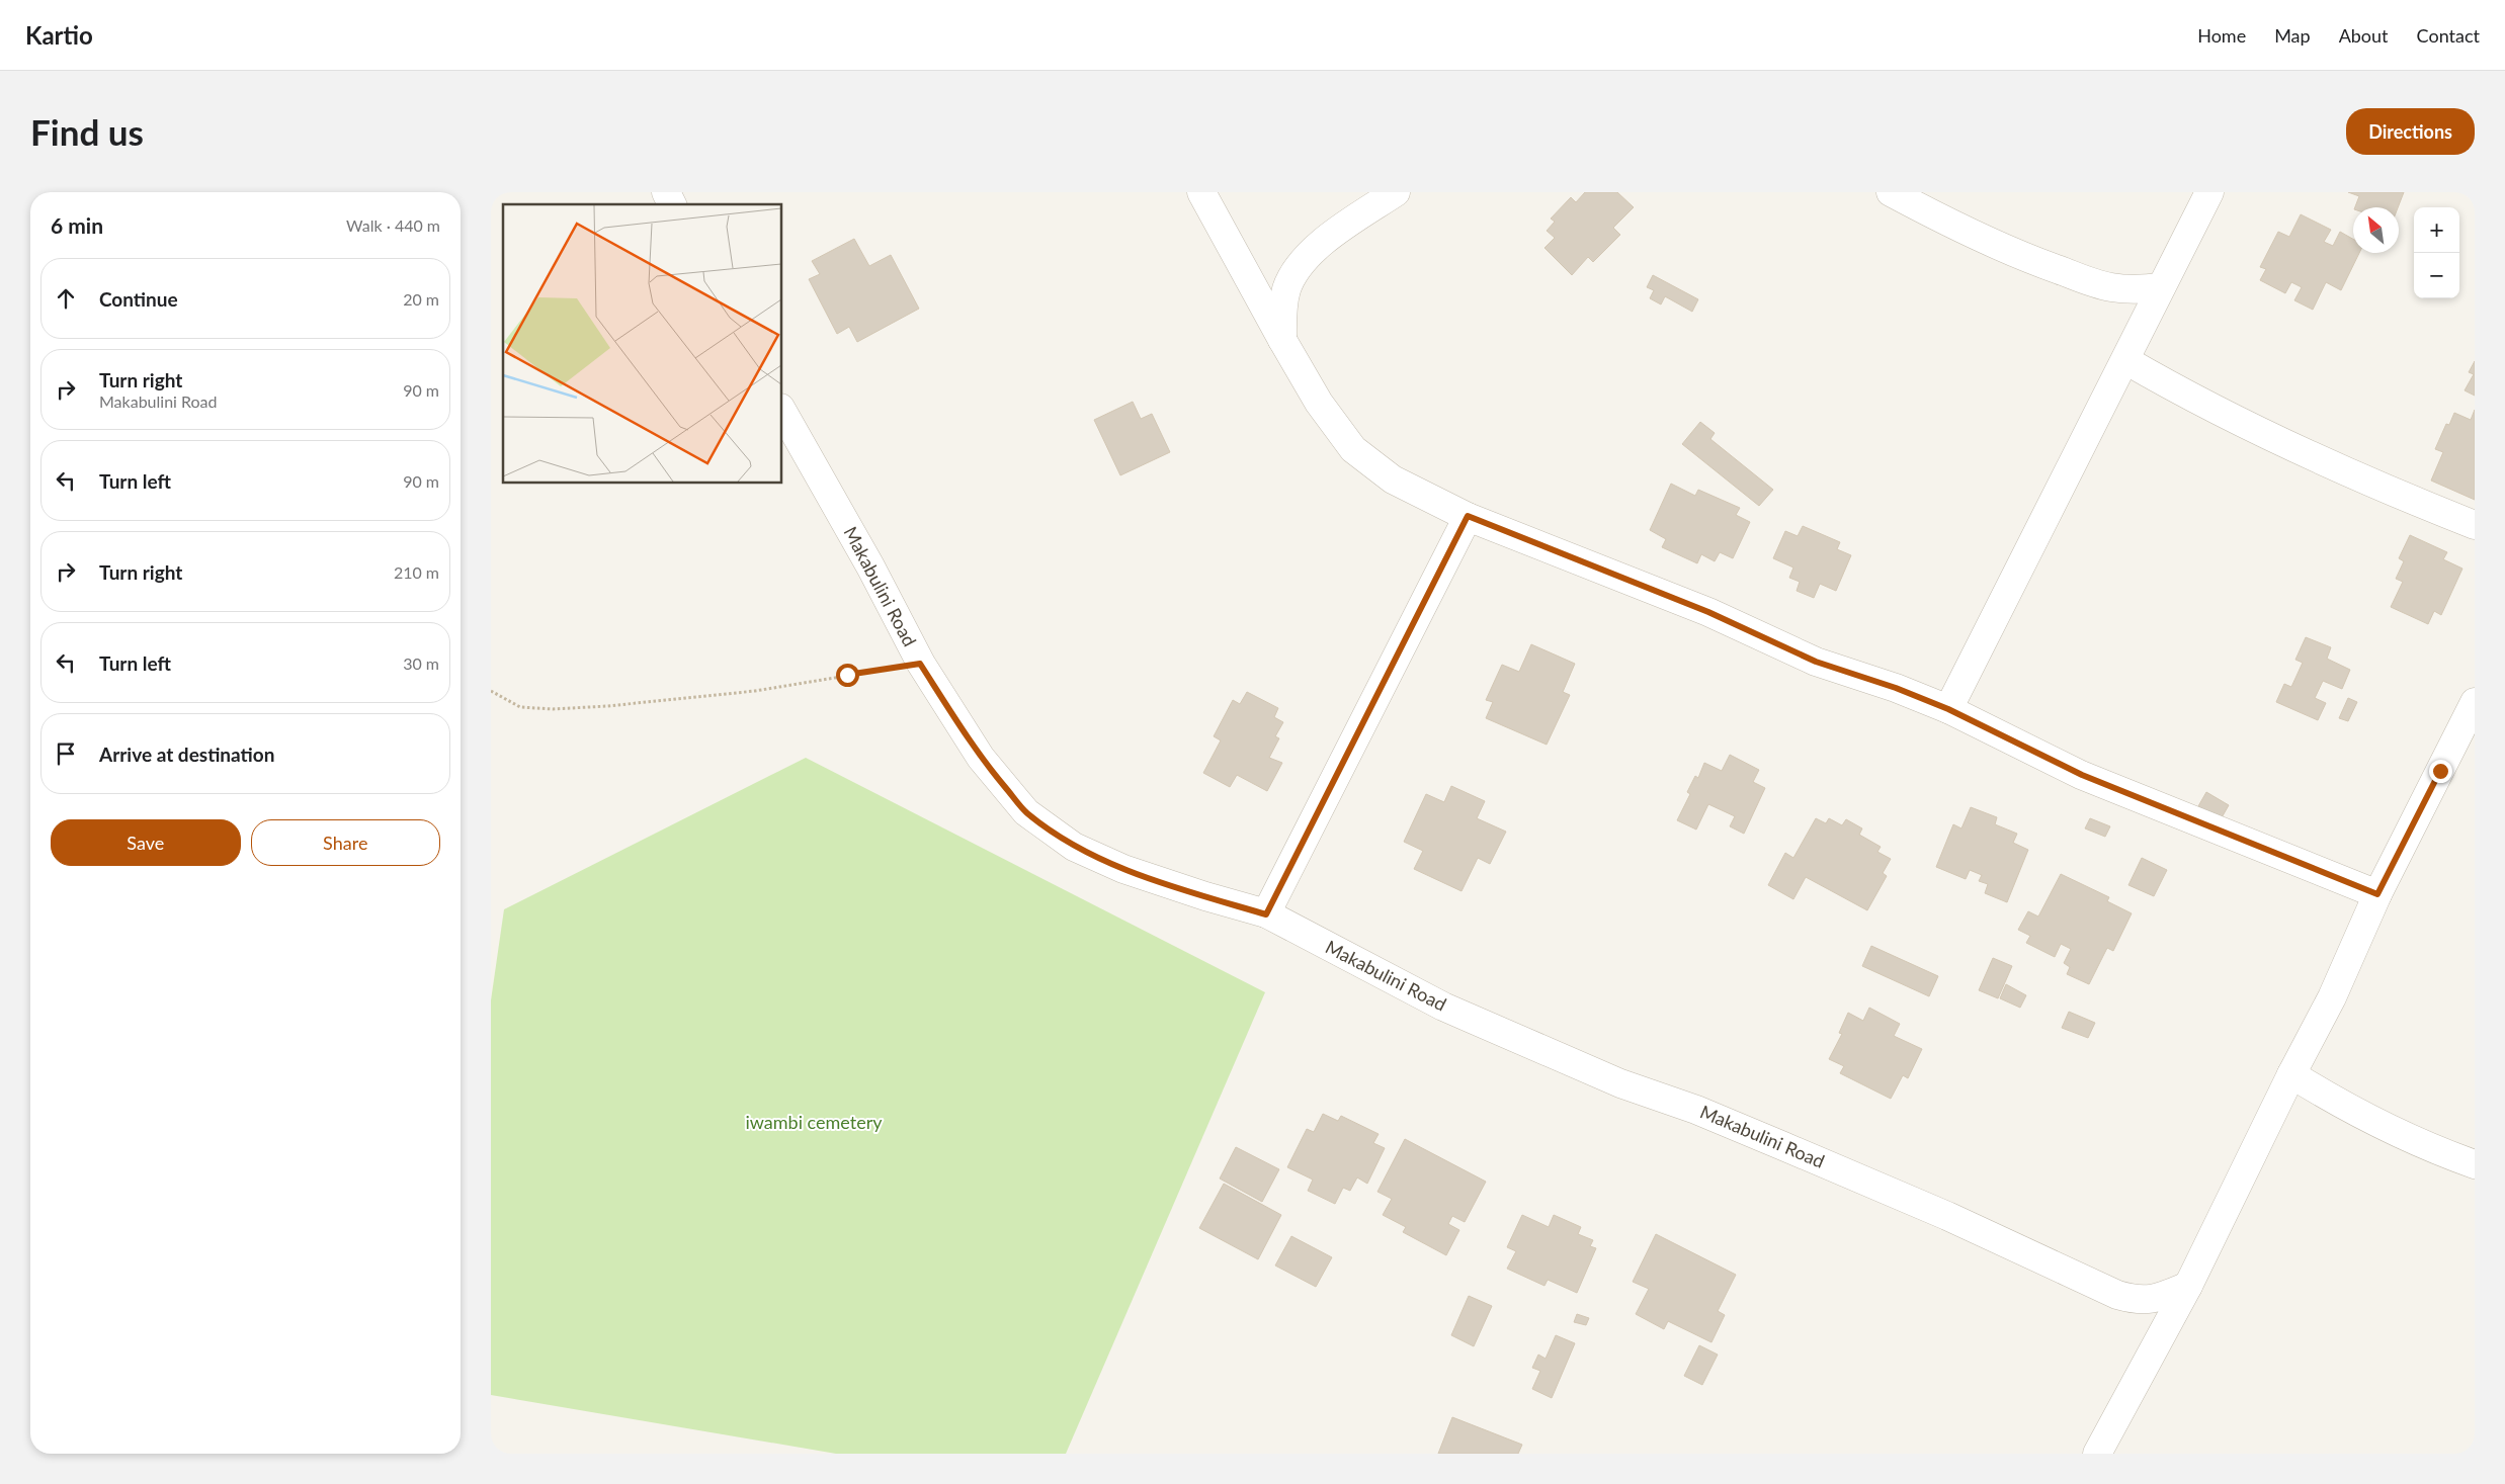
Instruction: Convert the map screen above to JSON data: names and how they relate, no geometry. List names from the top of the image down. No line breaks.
{"streets":{"street":["Makabulini Road"]},"parks":["iwambi cemetery"],"north":"top left","page":{"header":"Kartio","nav":["Home","Map","About","Contact"],"buttons":["Directions",["Save","Share"]],"title":"Find us","heading":["6 min","Walk · 440 m"],"map_buttons":["+","−"],"list":[["Continue","20 m"],["Turn right","Makabulini Road","90 m"],["Turn left","90 m"],["Turn right","210 m"],["Turn left","30 m"],"Arrive at destination"]}}
